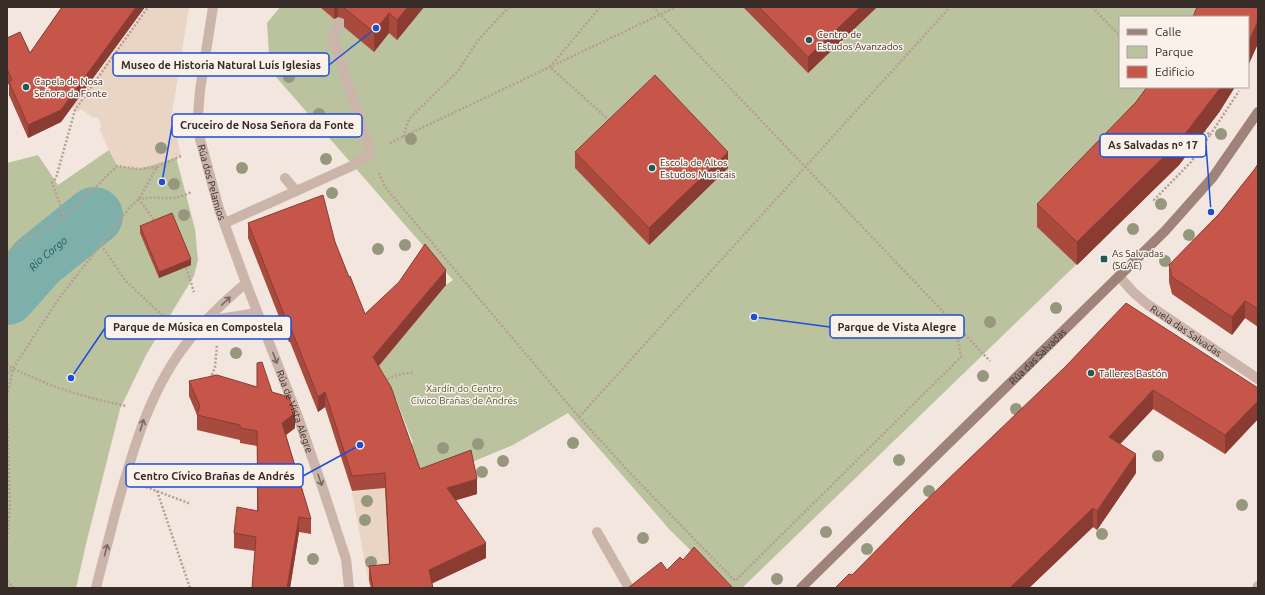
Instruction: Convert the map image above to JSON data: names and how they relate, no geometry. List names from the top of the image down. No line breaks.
{"streets":{"main road":["Rúa das Salvadas"],"street":["Rúa dos Pelamios","Ruela das Salvadas","Rúa de Vista Alegre"]},"crossings":[["Rúa dos Pelamios","Rúa de Vista Alegre"],["Ruela das Salvadas","Rúa das Salvadas"]],"one_way":["Rúa de Vista Alegre"],"water":["Río Corgo"],"parks":["Xardín do Centro Cívico Brañas de Andrés"],"places":{"other":["Museo de Historia Natural Luís Iglesias","Centro de Estudos Avanzados","Capela de Nosa Señora da Fonte","Escola de Altos Estudos Musicais","Cruceiro de Nosa Señora da Fonte","As Salvadas nº 17","Parque de Vista Alegre","Talleres Bastón","Parque de Música en Compostela","Centro Cívico Brañas de Andrés"],"transit":["As Salvadas (SGAE)"]},"legend":["Calle","Parque","Edificio"]}
